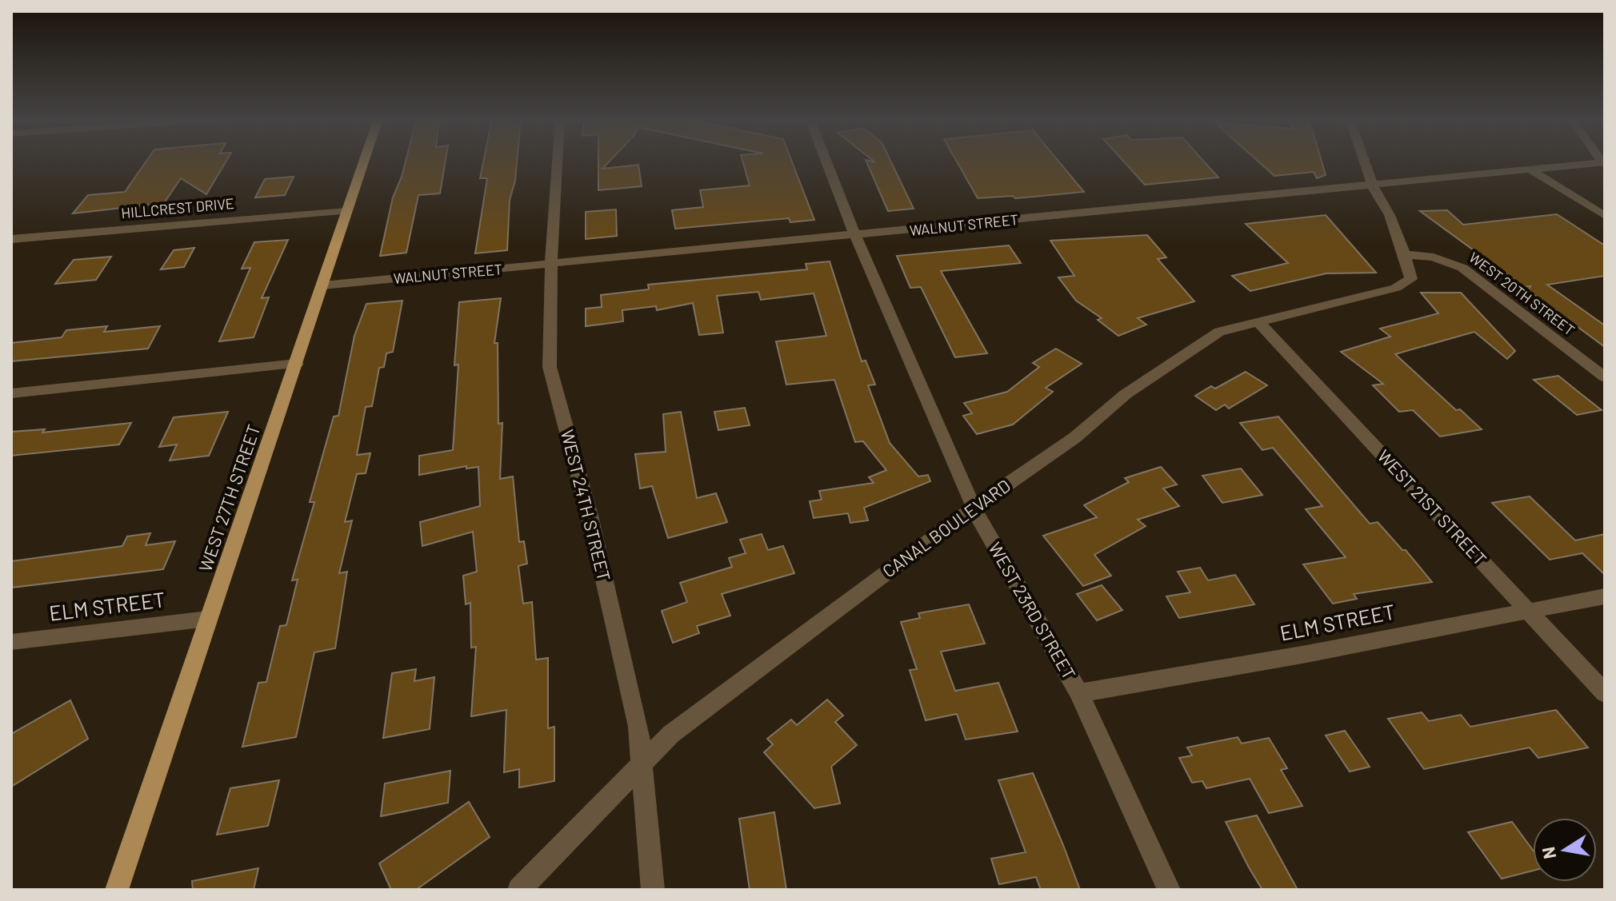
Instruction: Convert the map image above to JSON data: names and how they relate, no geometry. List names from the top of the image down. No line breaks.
{"streets":{"main road":["WEST 27TH STREET"],"street":["HILLCREST DRIVE","WALNUT STREET","WEST 20TH STREET","WEST 24TH STREET","WEST 21ST STREET","CANAL BOULEVARD","ELM STREET","WEST 23RD STREET"]},"crossings":[["HILLCREST DRIVE","WEST 27TH STREET"],["WALNUT STREET","WEST 27TH STREET"],["WALNUT STREET","WEST 24TH STREET"],["WALNUT STREET","WEST 23RD STREET"],["WEST 20TH STREET","CANAL BOULEVARD"],["WEST 27TH STREET","ELM STREET"],["WEST 24TH STREET","CANAL BOULEVARD"],["WEST 21ST STREET","CANAL BOULEVARD"],["WEST 21ST STREET","ELM STREET"],["CANAL BOULEVARD","WEST 23RD STREET"],["ELM STREET","WEST 23RD STREET"]],"north":"left"}
